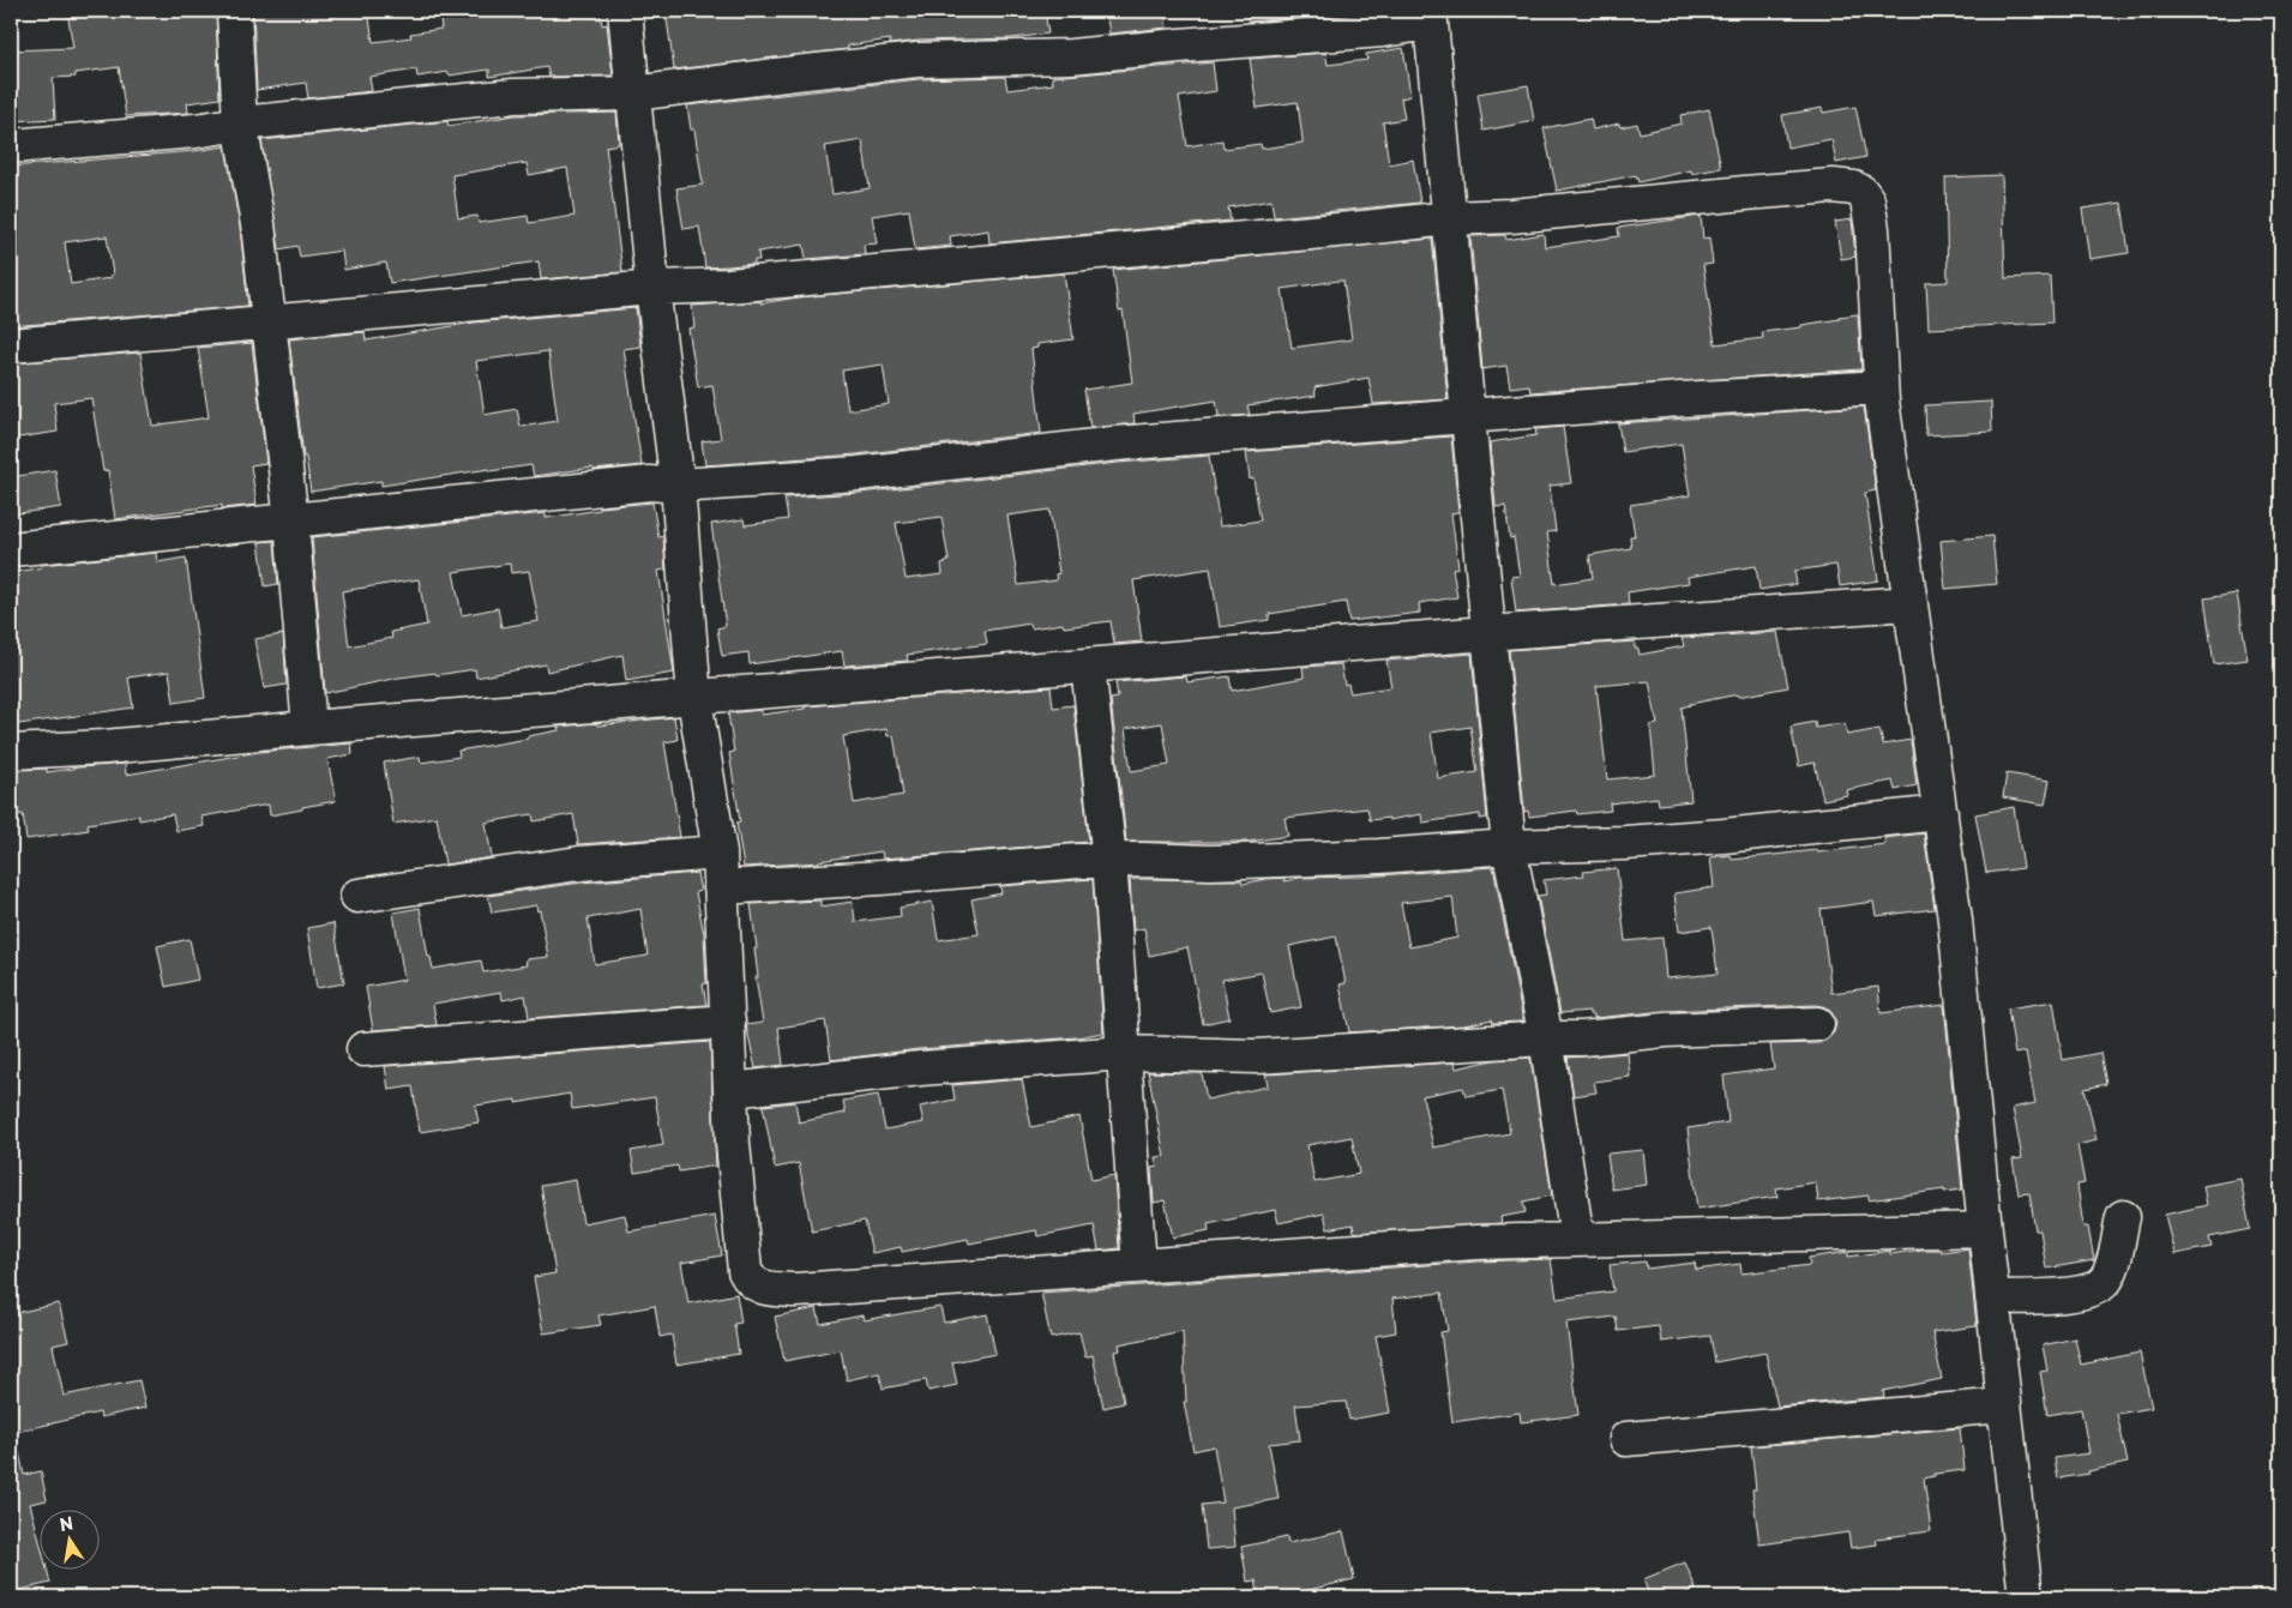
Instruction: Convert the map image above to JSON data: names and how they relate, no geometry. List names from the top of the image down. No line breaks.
{"north":"top"}
